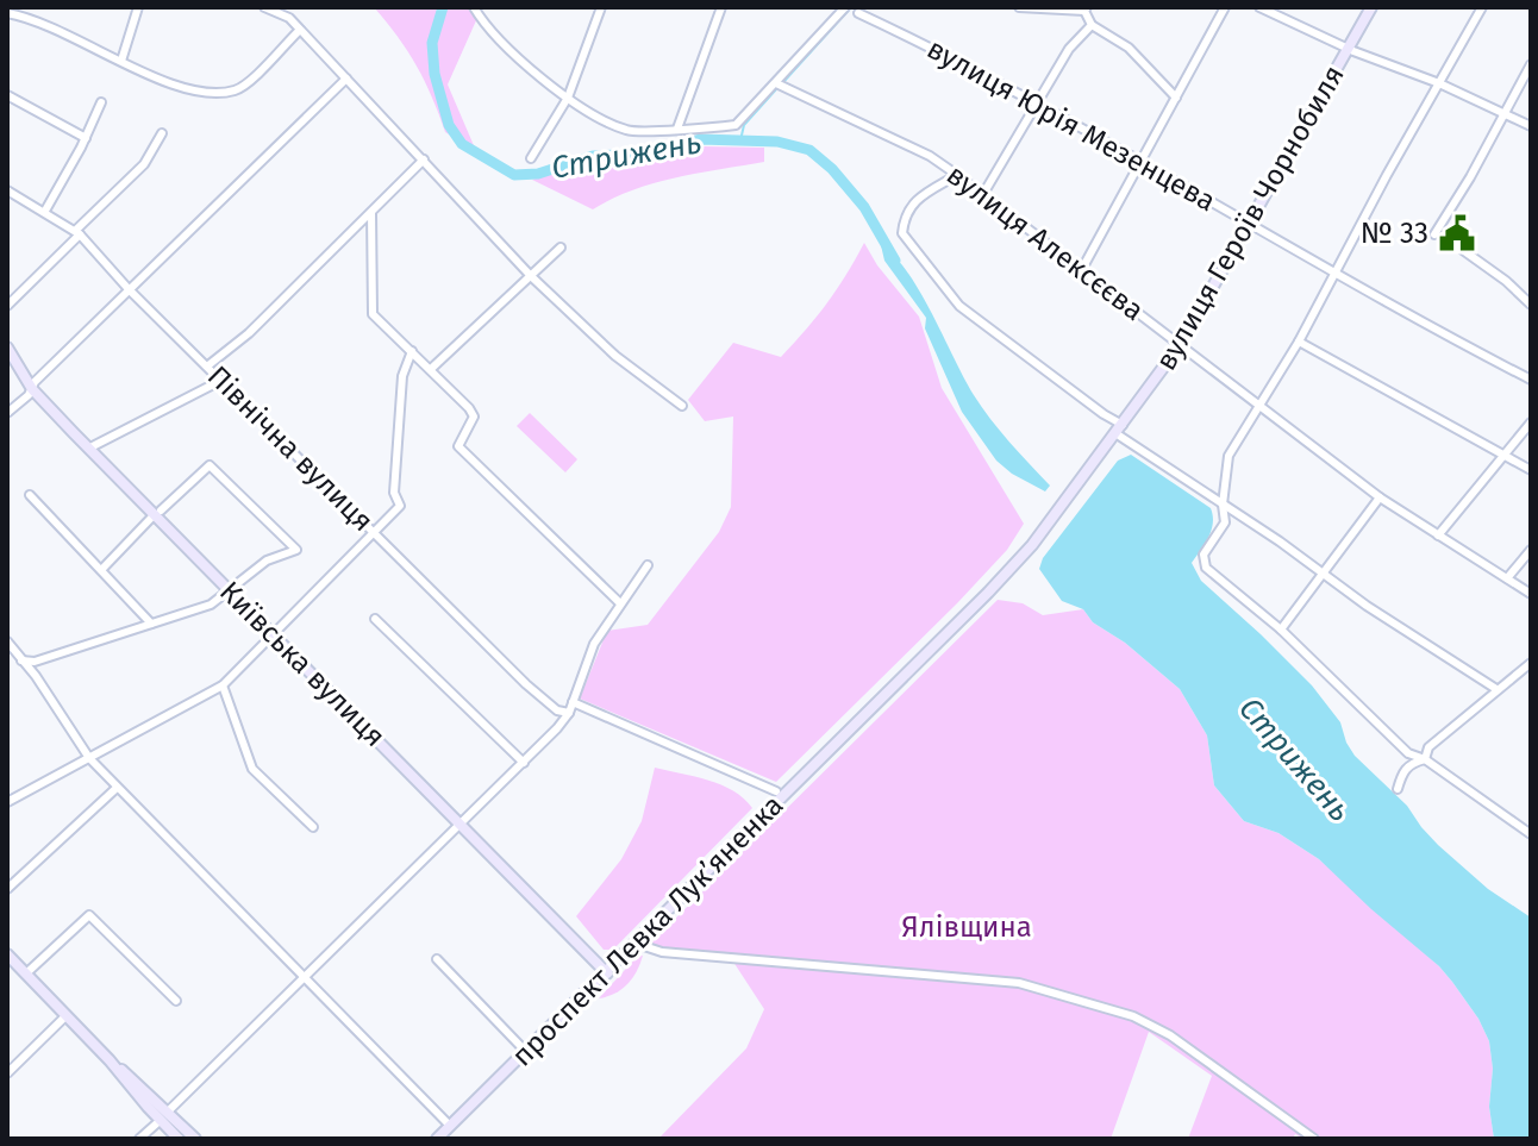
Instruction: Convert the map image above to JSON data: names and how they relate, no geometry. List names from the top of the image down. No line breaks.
{"streets":{"main road":["вулиця Героїв Чорнобиля","Київська вулиця","проспект Левка Лукʼяненка"],"street":["вулиця Юрія Мезенцева","вулиця Алексєєва","Північна вулиця"]},"crossings":[["вулиця Юрія Мезенцева","вулиця Героїв Чорнобиля"],["вулиця Героїв Чорнобиля","вулиця Алексєєва"],["вулиця Героїв Чорнобиля","проспект Левка Лукʼяненка"],["Київська вулиця","проспект Левка Лукʼяненка"]],"water":["Стрижень"],"parks":["Ялівщина"],"places":{"public building":["№ 33"]}}
